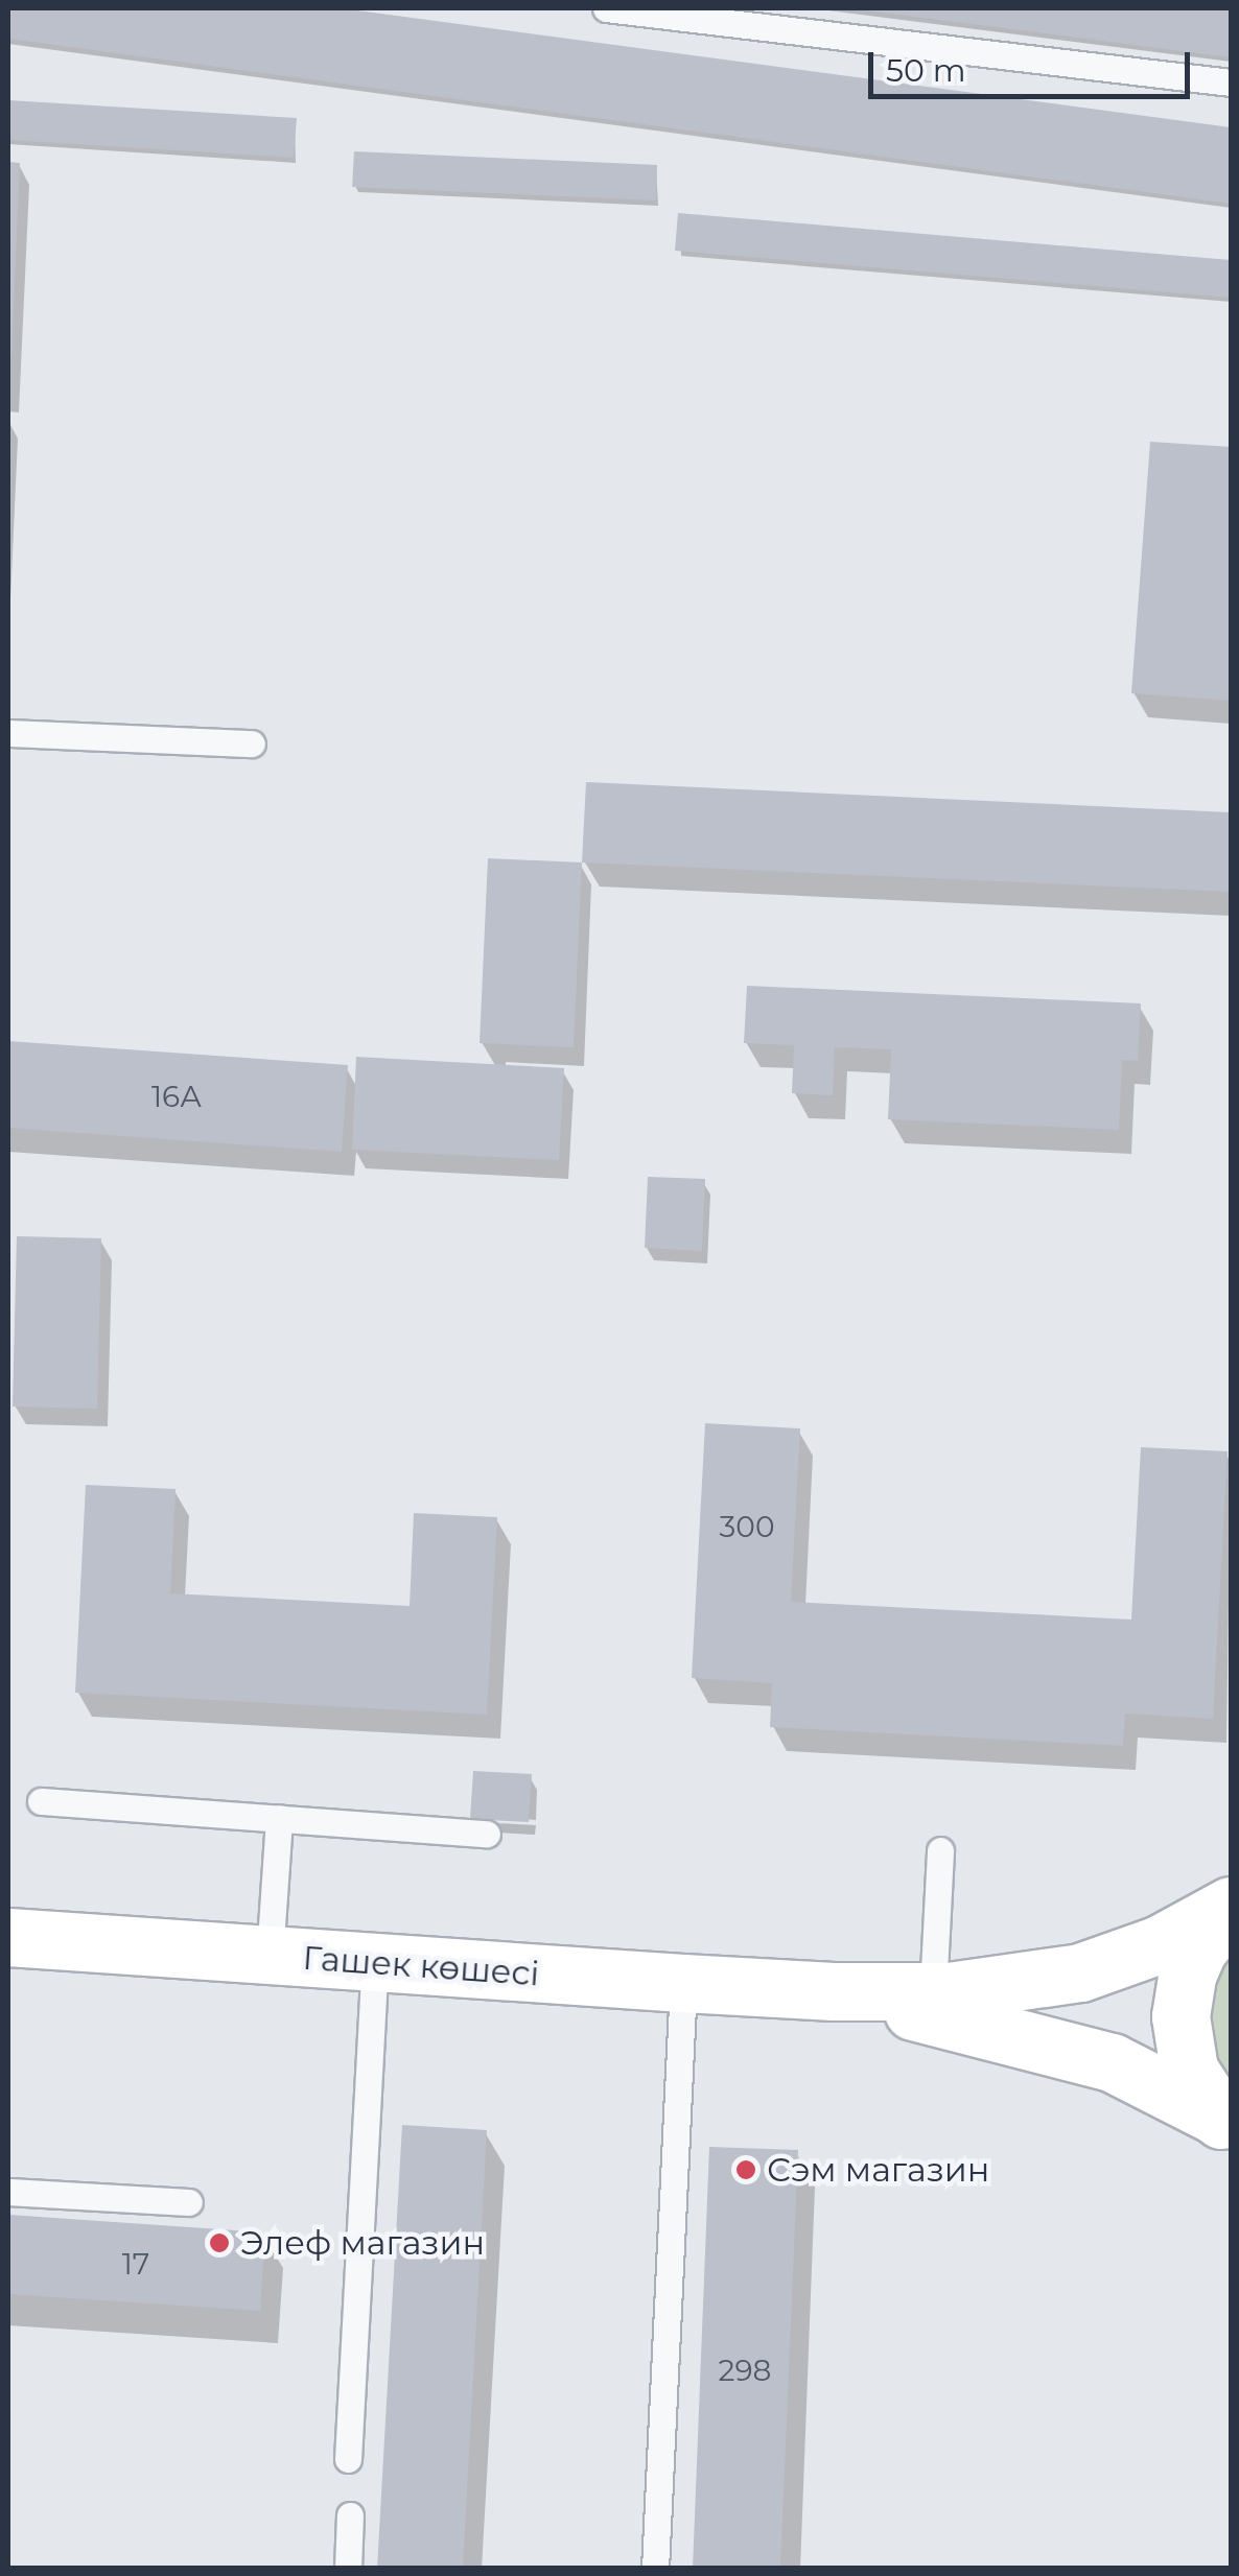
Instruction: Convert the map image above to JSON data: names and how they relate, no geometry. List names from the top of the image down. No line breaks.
{"streets":{"main road":["Гашек көшесі"]},"places":["Сэм магазин","Элеф магазин"],"house_numbers":["16А","300","17","298"],"scale_bar":"50 m"}
